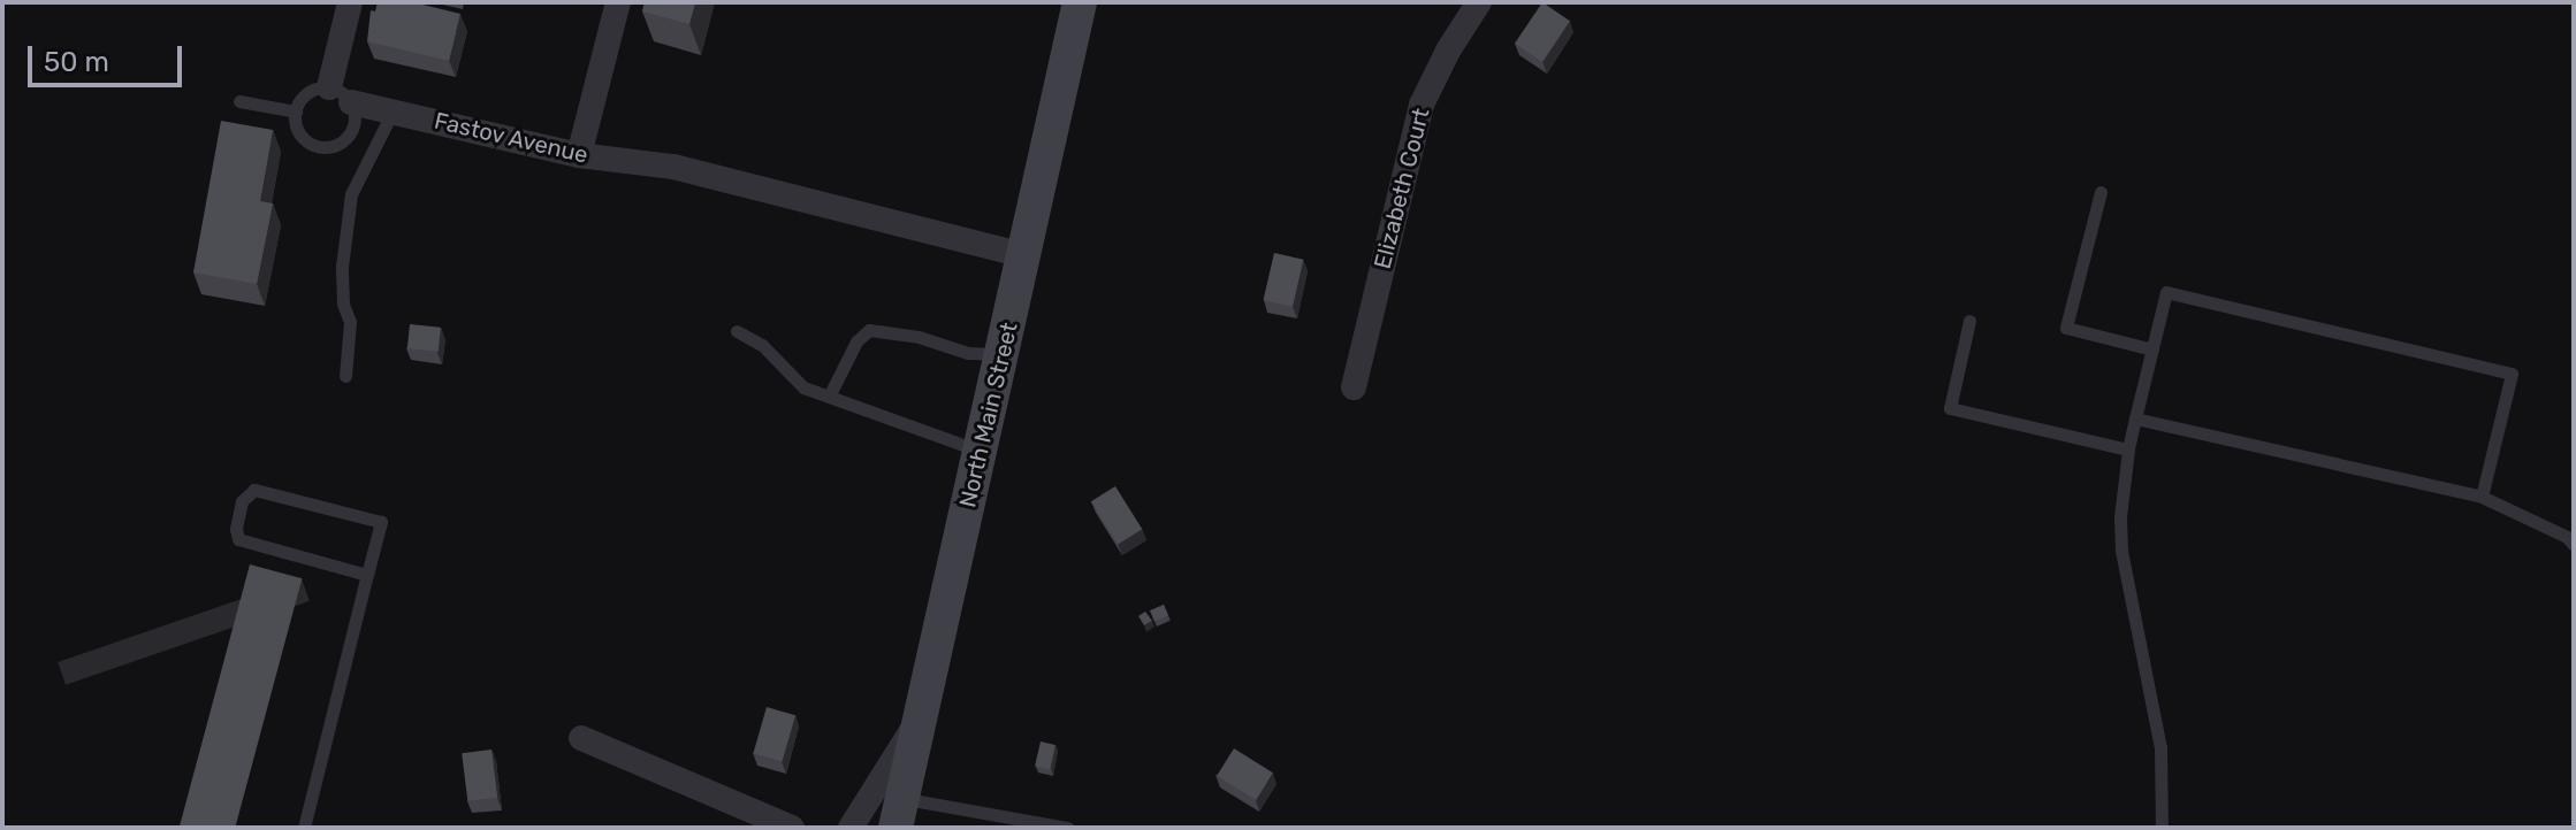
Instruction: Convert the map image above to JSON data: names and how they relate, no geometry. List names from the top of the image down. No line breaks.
{"streets":{"main road":["North Main Street"],"street":["Fastov Avenue","Elizabeth Court"]},"crossings":[["Fastov Avenue","North Main Street"]],"scale_bar":"50 m"}
